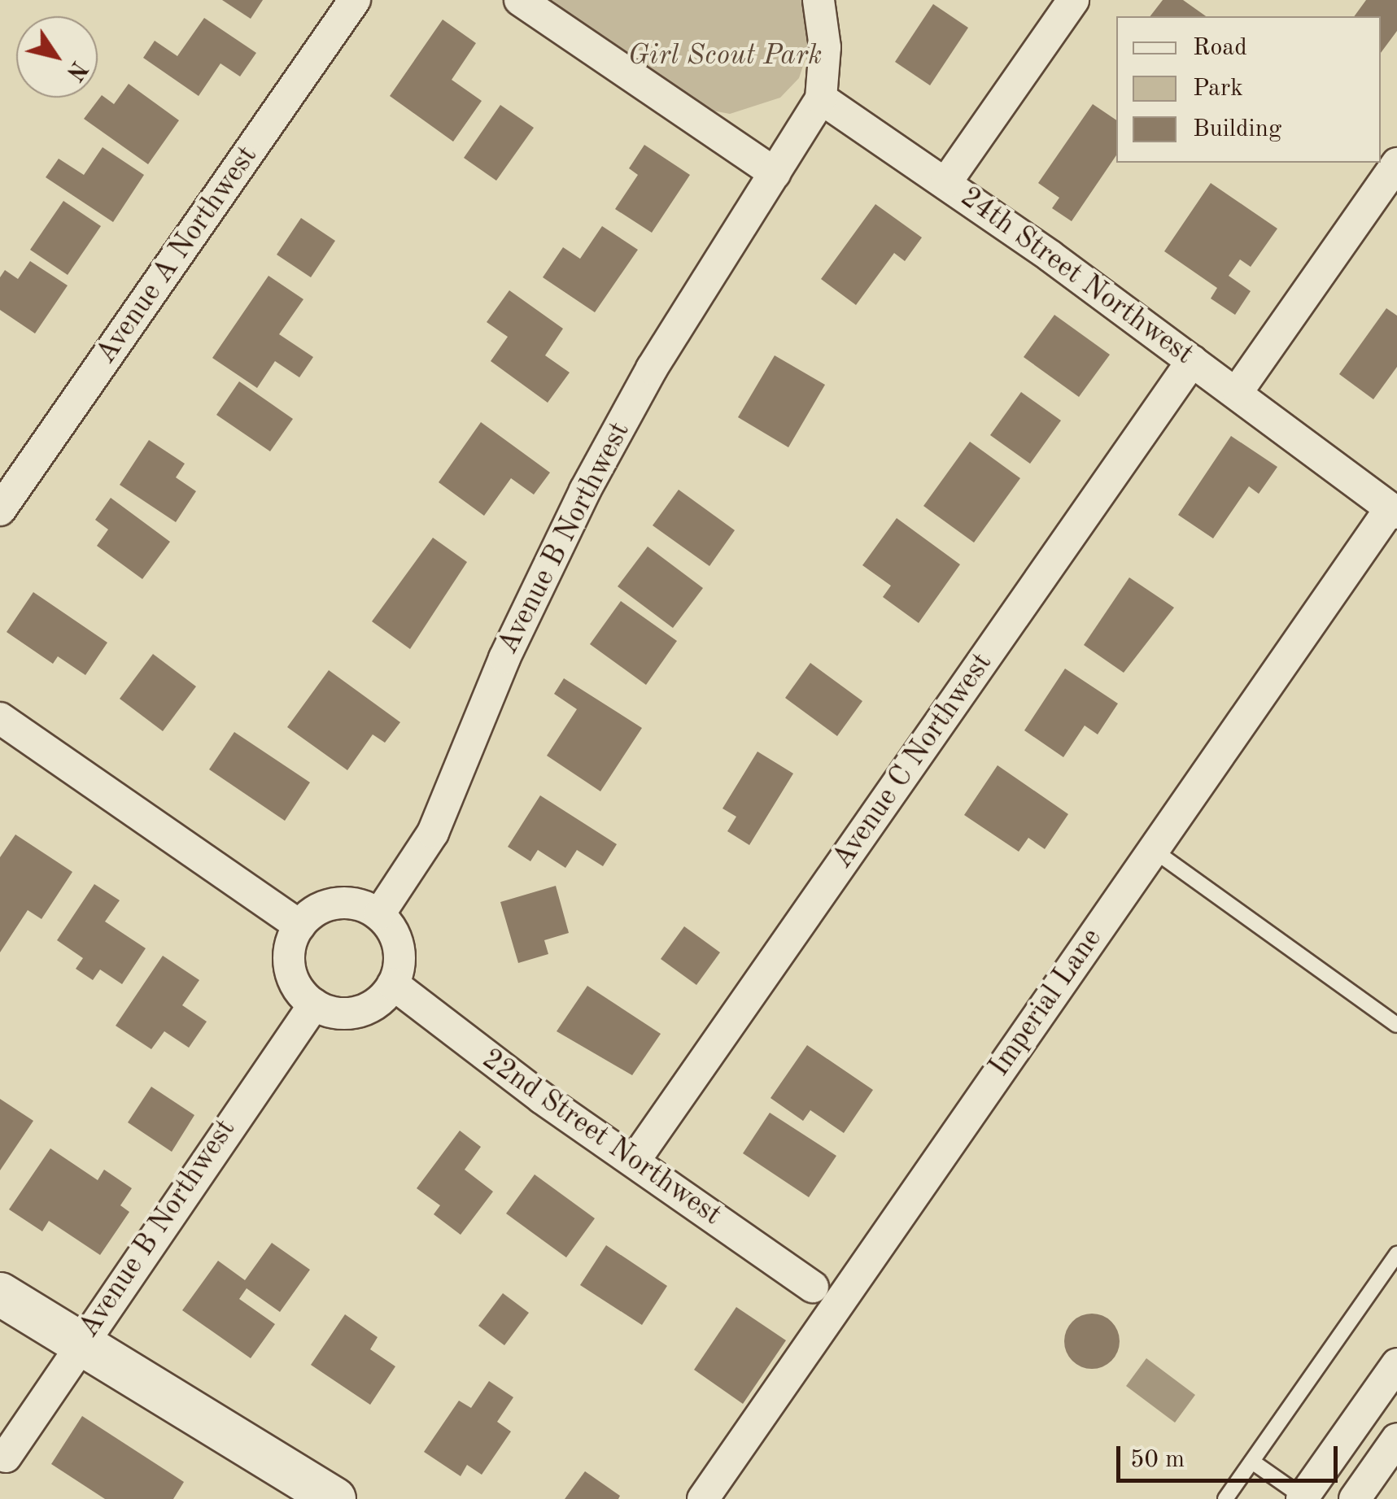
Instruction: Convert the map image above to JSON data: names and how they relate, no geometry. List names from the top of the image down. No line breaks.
{"streets":{"street":["Avenue A Northwest","24th Street Northwest","Avenue B Northwest","Avenue C Northwest","Imperial Lane","22nd Street Northwest"]},"crossings":[["24th Street Northwest","Avenue C Northwest"],["24th Street Northwest","Imperial Lane"],["Avenue B Northwest","22nd Street Northwest"],["Avenue C Northwest","22nd Street Northwest"]],"parks":["Girl Scout Park"],"legend":["Road","Park","Building"],"scale_bar":"50 m","north":"bottom right"}
